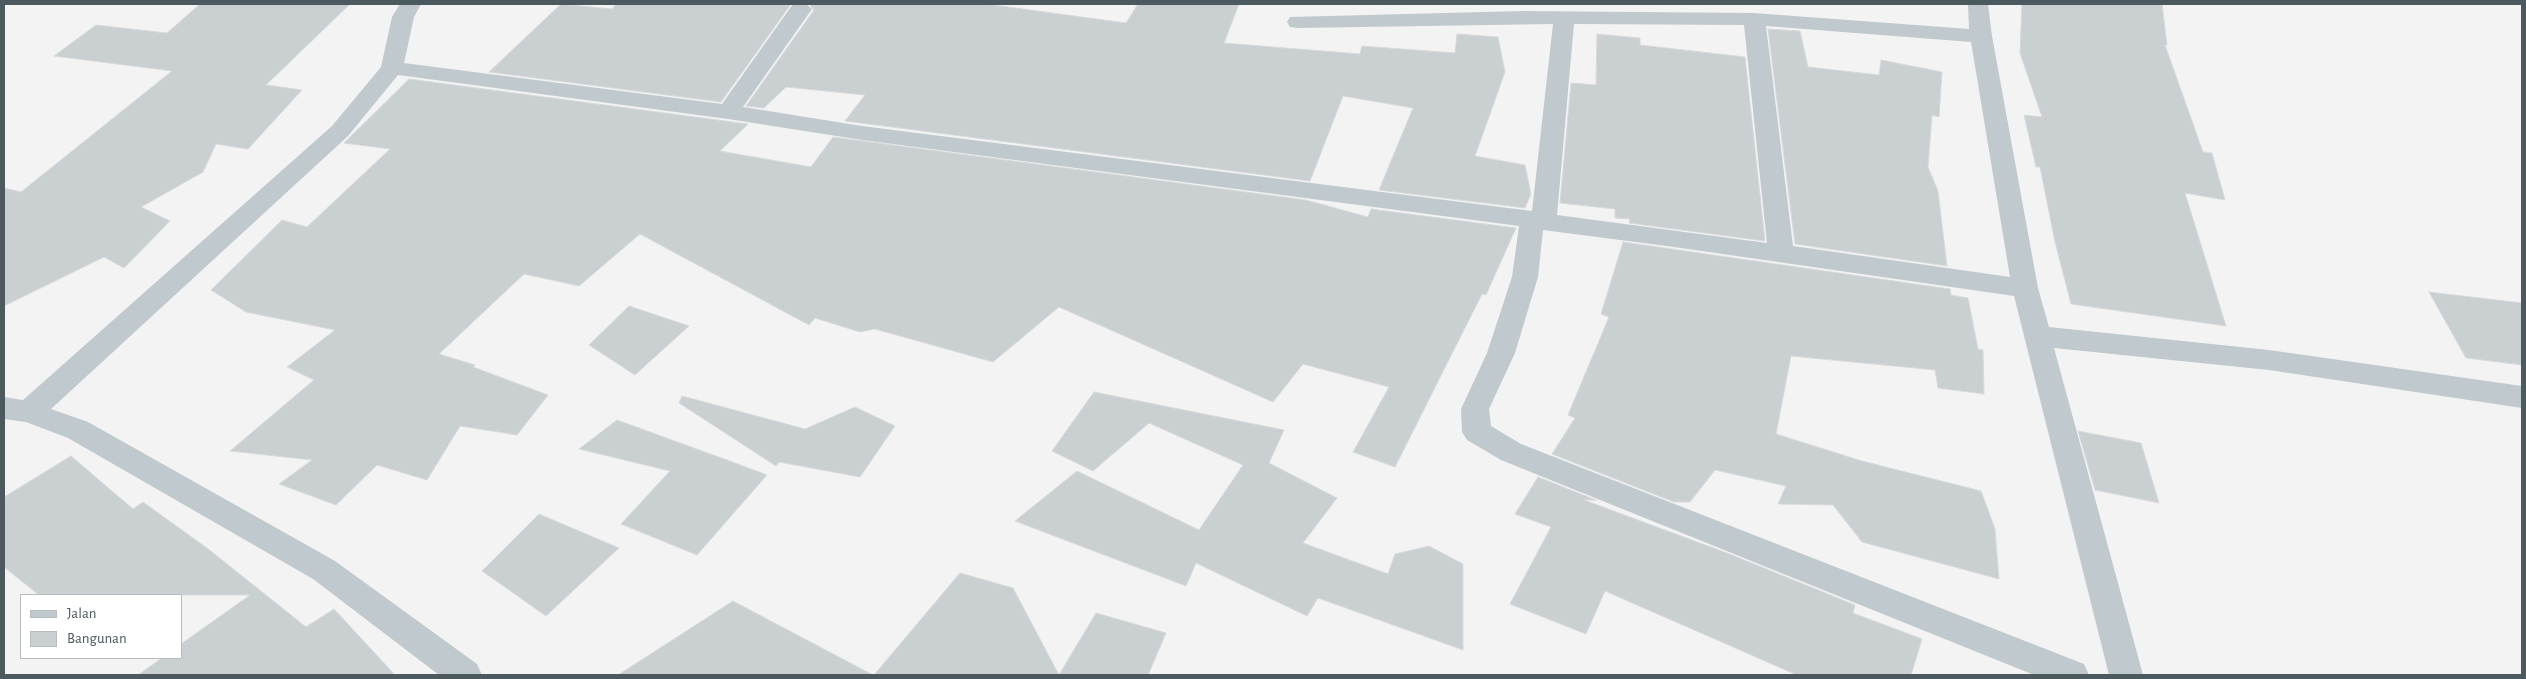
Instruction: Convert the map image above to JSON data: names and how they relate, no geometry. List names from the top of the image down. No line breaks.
{"legend":["Jalan","Bangunan"]}
